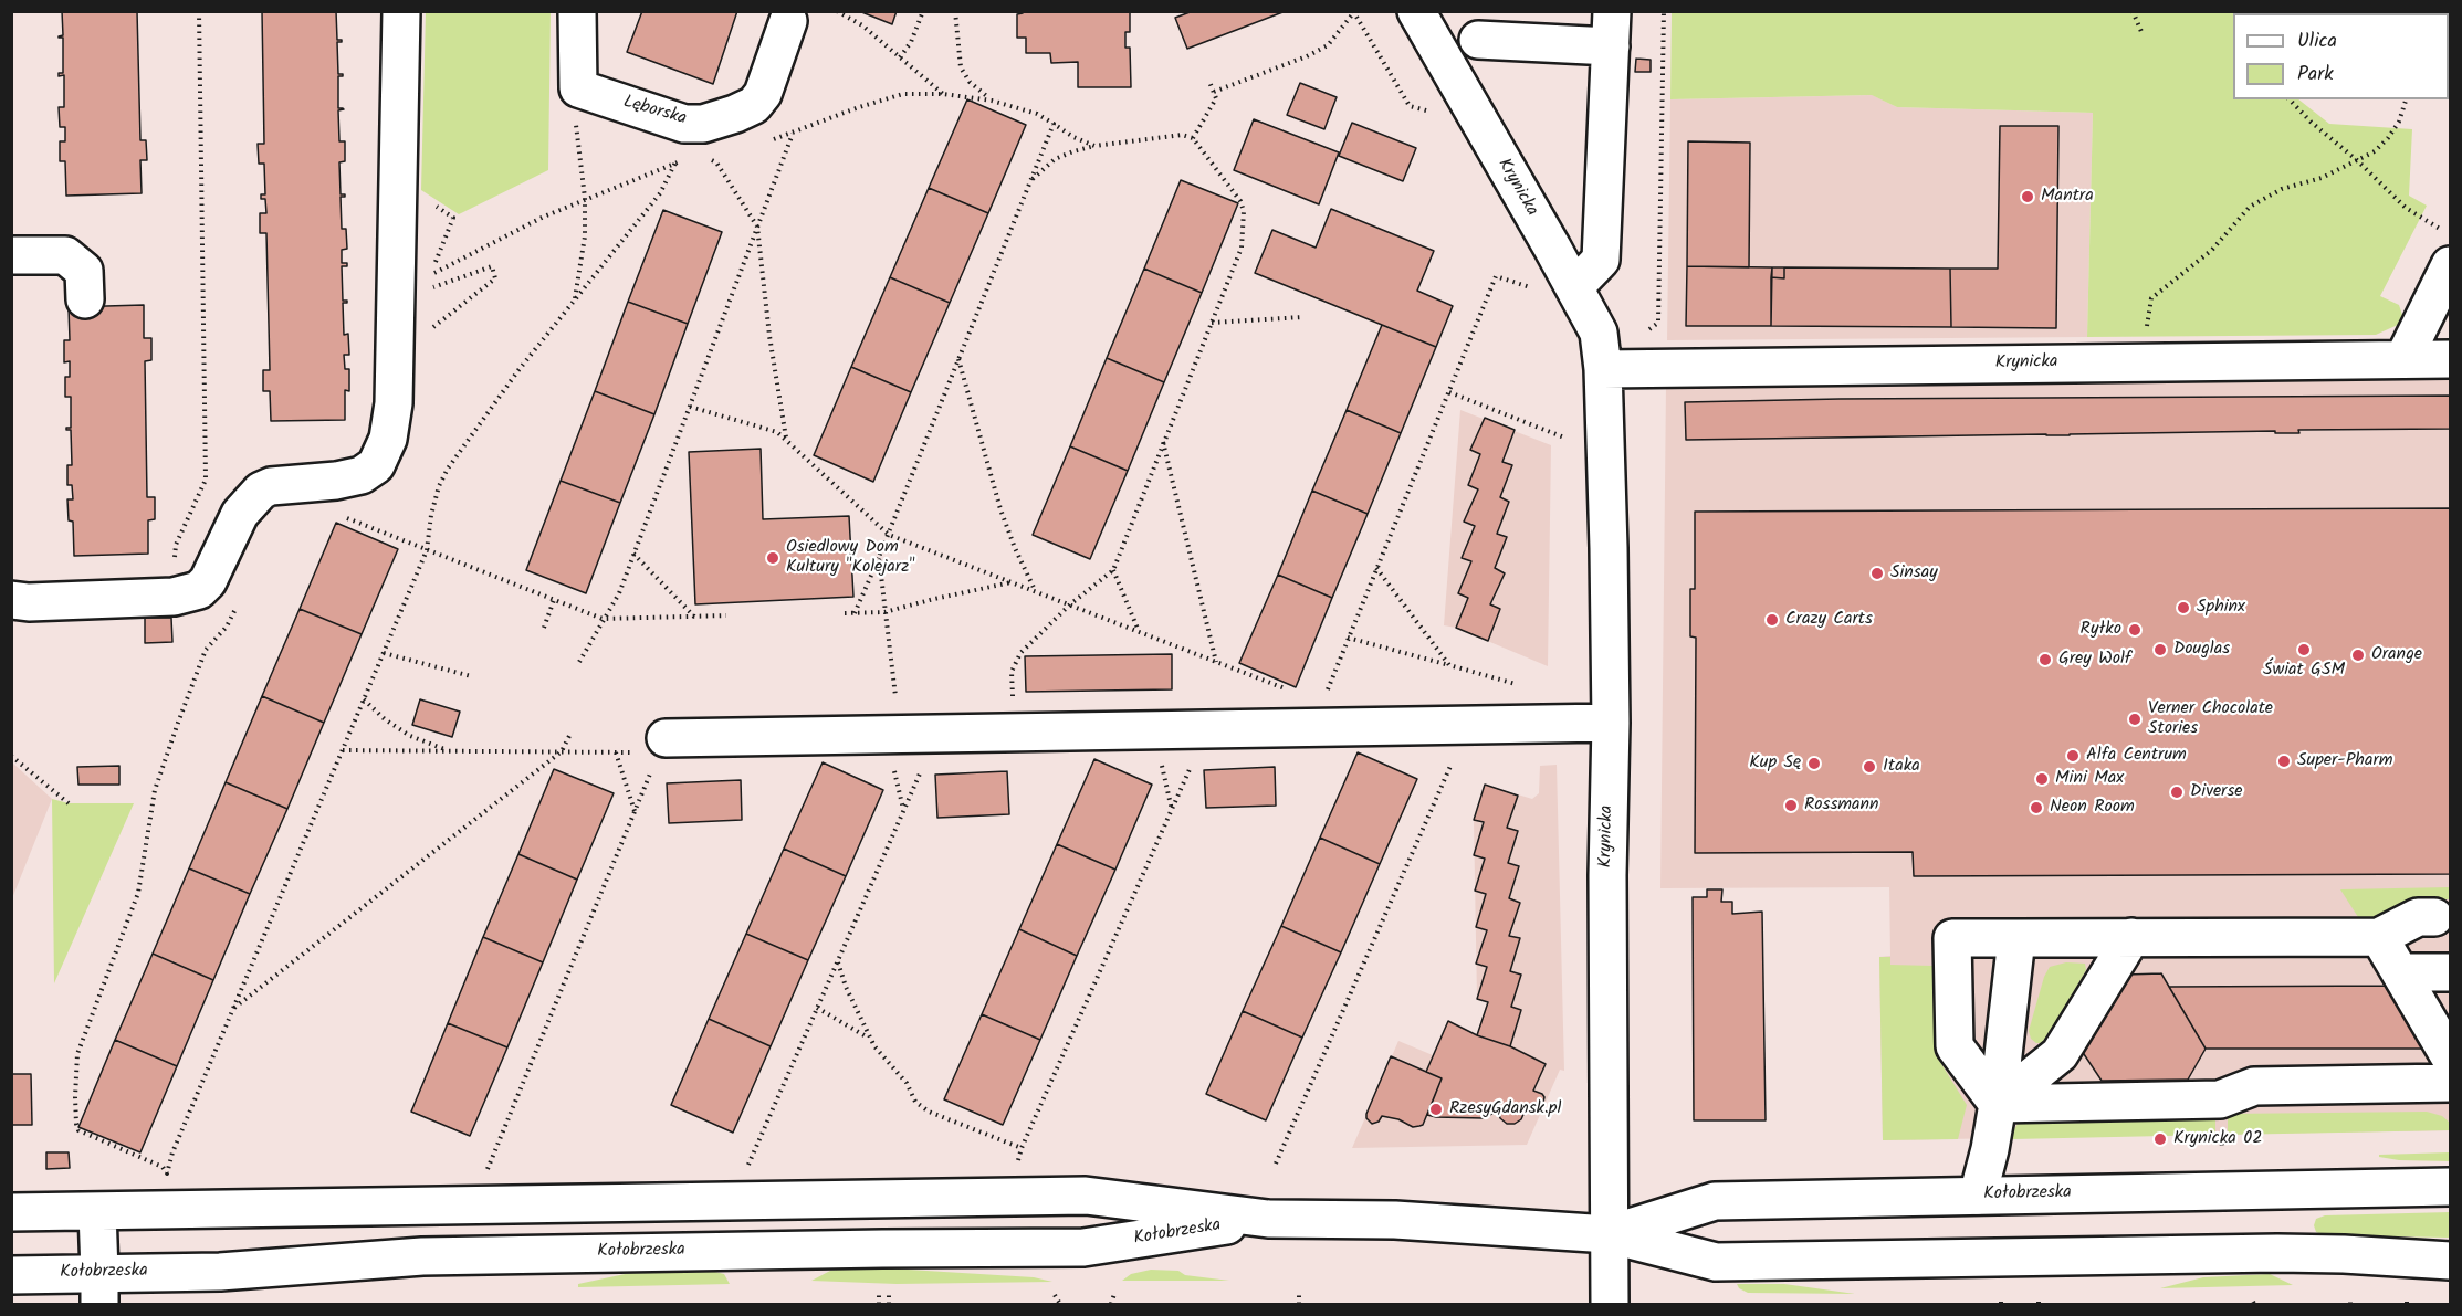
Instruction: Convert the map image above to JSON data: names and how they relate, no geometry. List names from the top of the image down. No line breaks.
{"streets":{"main road":["Lęborska","Krynicka","Kołobrzeska"]},"crossings":[["Krynicka","Kołobrzeska"]],"places":["Mantra","Osiedlowy Dom Kultury \"Kolejarz\"","Sinsay","Sphinx","Crazy Carts","Ryłko","Douglas","Świat GSM","Orange","Grey Wolf","Verner Chocolate Stories","Alfa Centrum","Super-Pharm","Kup Sę","Itaka","Mini Max","Diverse","Rossmann","Neon Room","RzesyGdansk.pl","Krynicka 02"],"legend":["Ulica","Park"]}
